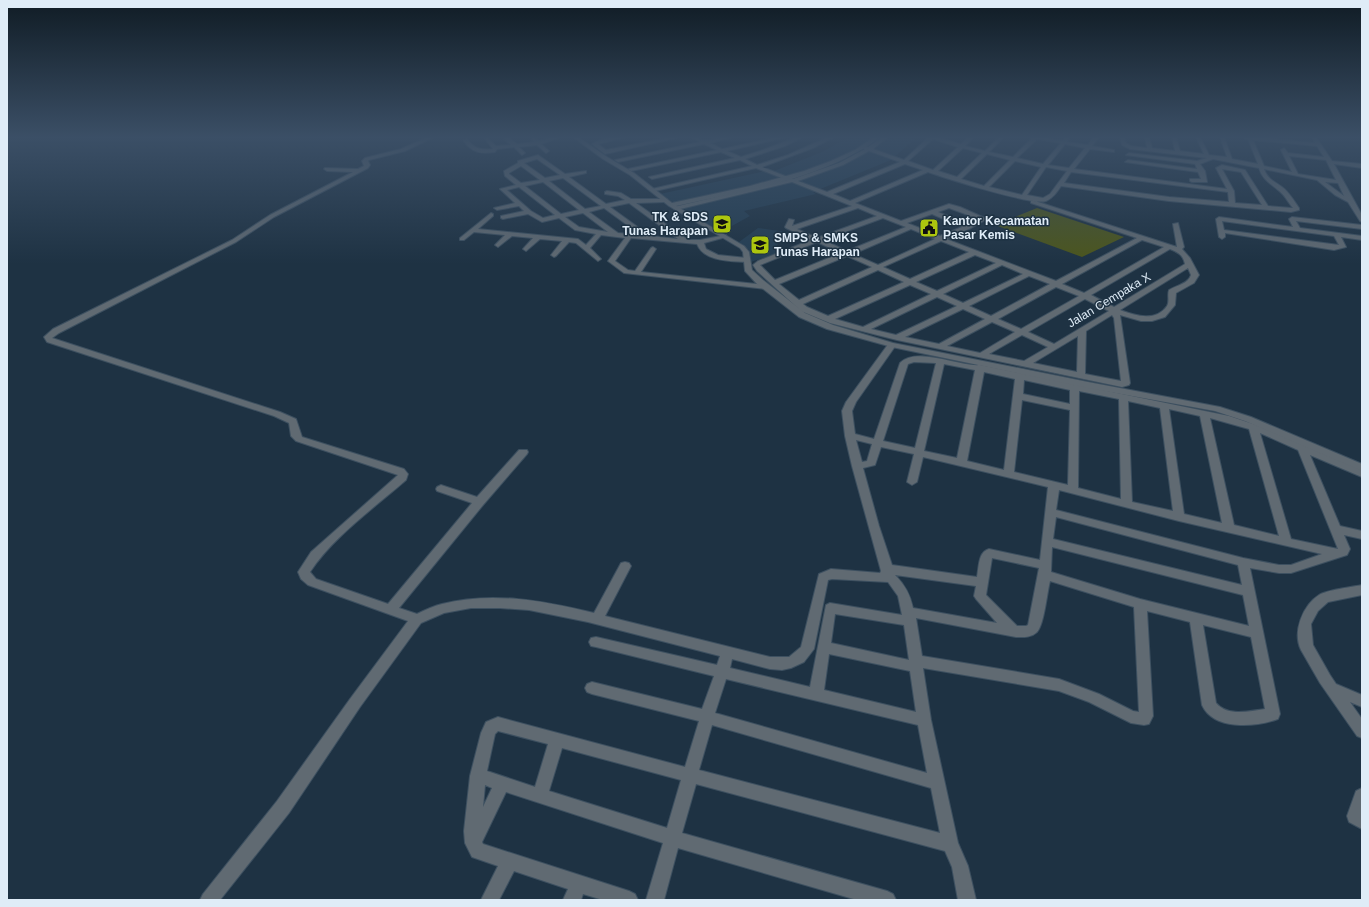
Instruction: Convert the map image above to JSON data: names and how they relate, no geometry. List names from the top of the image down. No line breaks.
{"streets":{"street":["Jalan Cempaka X"]},"places":{"school or university":["TK & SDS Tunas Harapan","SMPS & SMKS Tunas Harapan"],"public building":["Kantor Kecamatan Pasar Kemis"]}}
